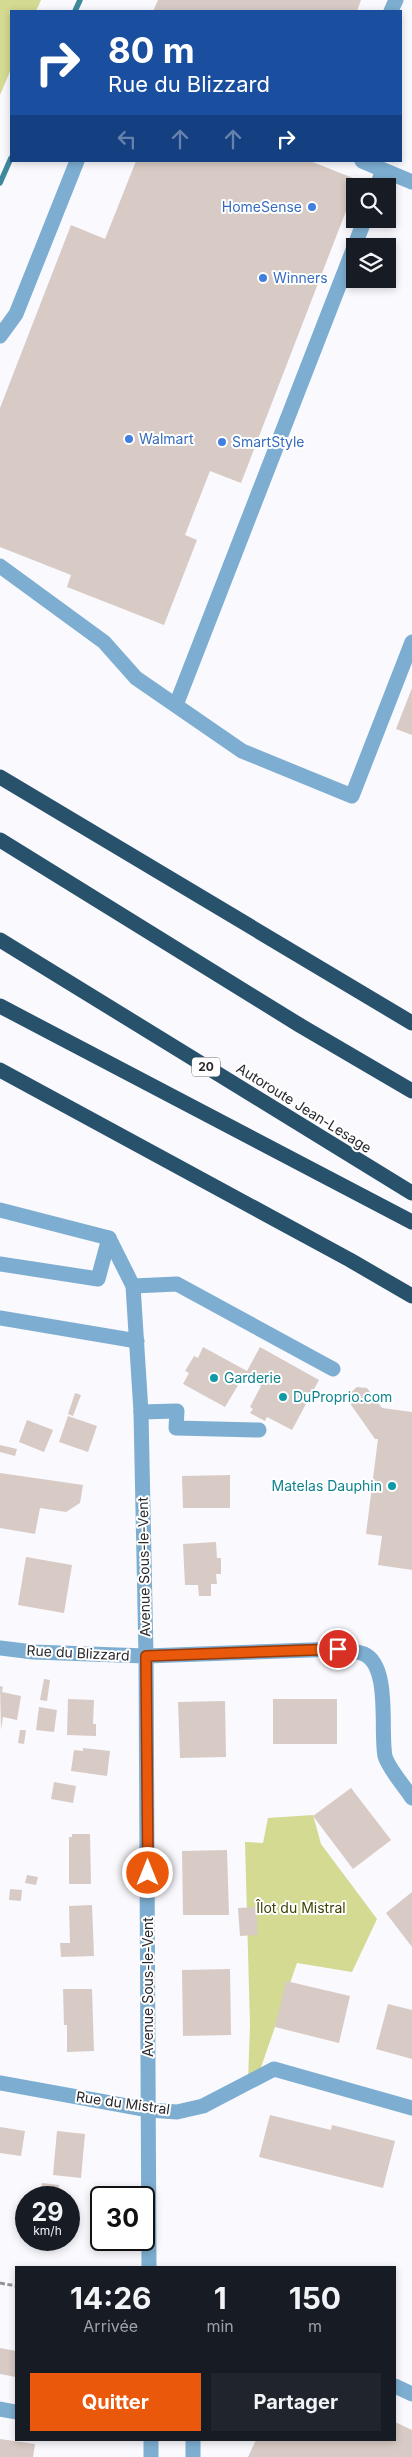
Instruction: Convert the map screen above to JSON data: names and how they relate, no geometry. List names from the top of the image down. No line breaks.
{"streets":{"highway":["20","Autoroute Jean-Lesage"],"street":["Avenue Sous-le-Vent","Rue du Blizzard","Rue du Mistral"]},"crossings":[["Avenue Sous-le-Vent","Rue du Blizzard"],["Avenue Sous-le-Vent","Rue du Mistral"]],"parks":["Îlot du Mistral"],"places":["HomeSense","Winners","Walmart","SmartStyle","Garderie","DuProprio.com","Matelas Dauphin"],"page":{"turn":["80 m","Rue du Blizzard"],"speed":"29 km/h","limit":"30","eta":["14:26","Arrivée","1","min","150","m"],"buttons":["Quitter","Partager"]}}
